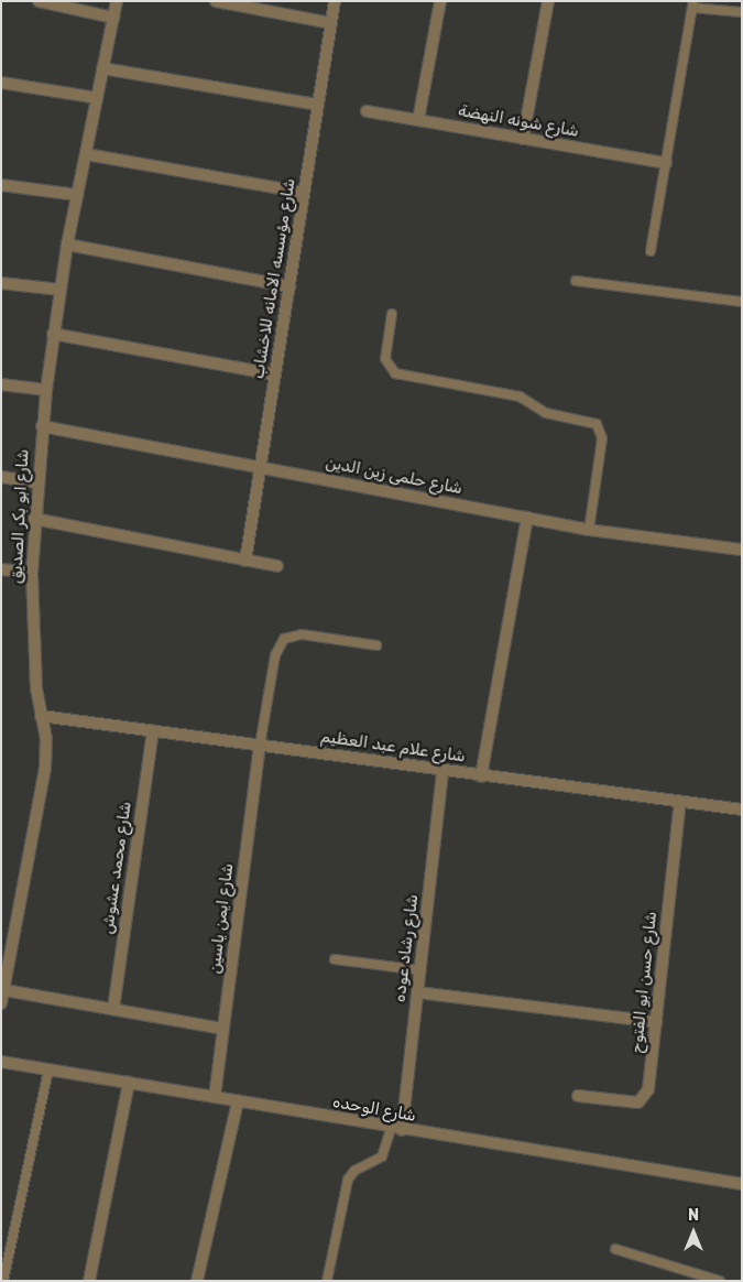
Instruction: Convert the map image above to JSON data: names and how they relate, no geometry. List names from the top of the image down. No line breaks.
{"streets":{"street":["شارع شونه النهضة","شارع مؤسسه الامانه للاخشاب","شارع حلمى زين الدين","شارع ابو بكر الصديق","شارع علام عبد العظيم","شارع محمد عشوش","شارع ايمن ياسين","شارع رشاد عوده","شارع حسن ابو الفتوح","شارع الوحده"]},"crossings":[["شارع مؤسسه الامانه للاخشاب","شارع حلمى زين الدين"],["شارع حلمى زين الدين","شارع ابو بكر الصديق"],["شارع ابو بكر الصديق","شارع علام عبد العظيم"],["شارع علام عبد العظيم","شارع محمد عشوش"],["شارع علام عبد العظيم","شارع ايمن ياسين"],["شارع علام عبد العظيم","شارع رشاد عوده"],["شارع علام عبد العظيم","شارع حسن ابو الفتوح"],["شارع ايمن ياسين","شارع الوحده"],["شارع رشاد عوده","شارع الوحده"]],"north":"top"}
